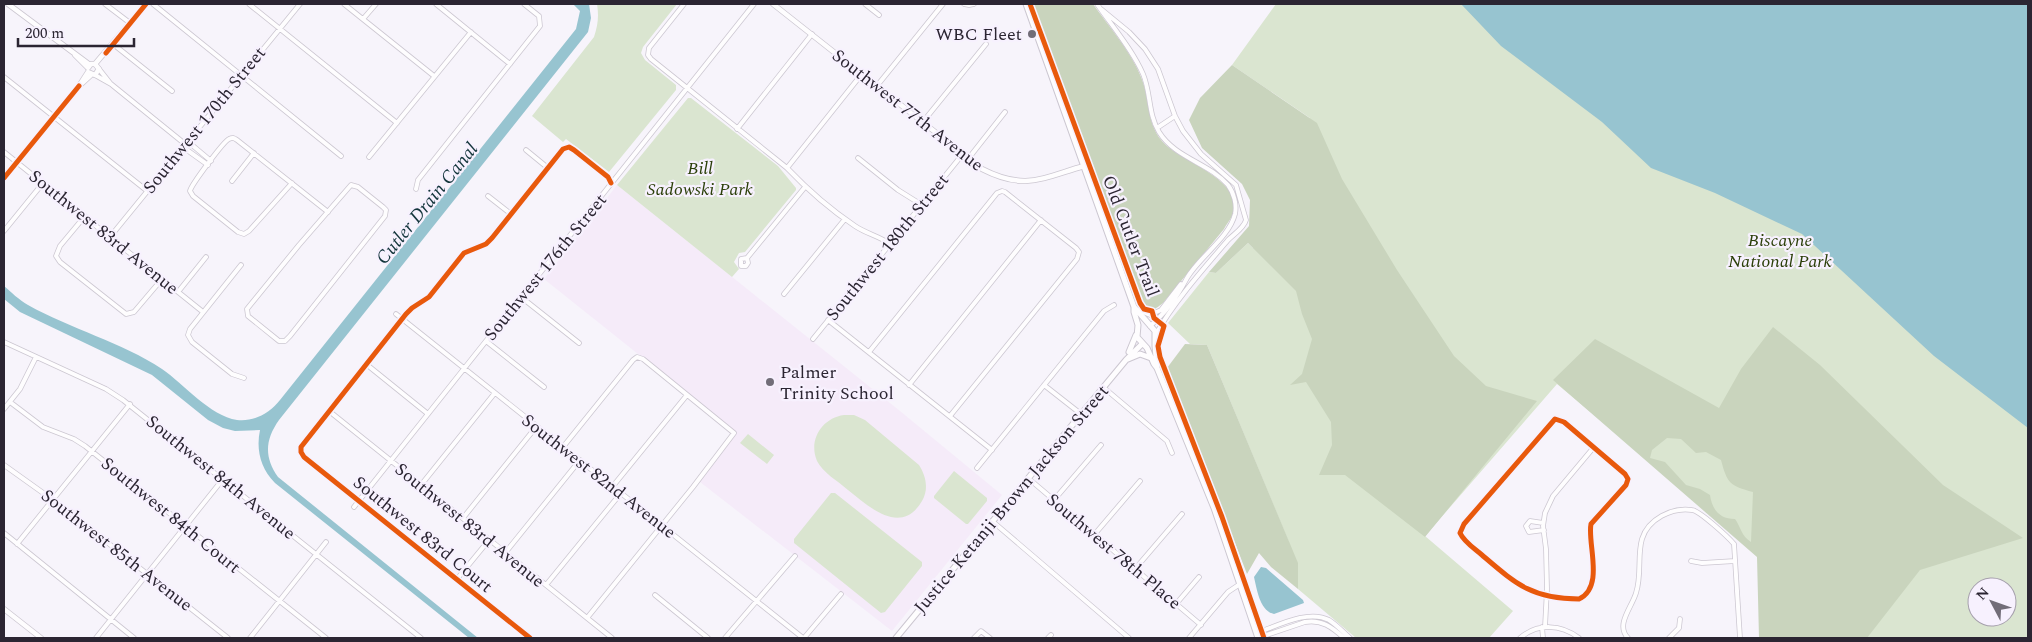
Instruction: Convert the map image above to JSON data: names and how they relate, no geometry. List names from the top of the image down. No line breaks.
{"streets":{"main road":["Justice Ketanji Brown Jackson Street"],"street":["Southwest 77th Avenue","Southwest 170th Street","Southwest 83rd Avenue","Southwest 180th Street","Southwest 176th Street","Southwest 82nd Avenue","Southwest 84th Avenue","Southwest 84th Court","Southwest 83rd Court","Southwest 85th Avenue","Southwest 78th Place"],"cycle path":["Old Cutler Trail"]},"crossings":[["Southwest 77th Avenue","Southwest 180th Street"],["Southwest 170th Street","Southwest 83rd Avenue"],["Southwest 83rd Avenue","Southwest 176th Street"],["Southwest 83rd Avenue","Southwest 83rd Court"],["Southwest 176th Street","Southwest 82nd Avenue"],["Southwest 176th Street","Southwest 83rd Court"],["Justice Ketanji Brown Jackson Street","Southwest 78th Place"]],"water":["Cutler Drain Canal"],"parks":["Bill Sadowski Park","Biscayne National Park"],"places":["WBC Fleet","Palmer Trinity School"],"scale_bar":"200 m","north":"top left"}
